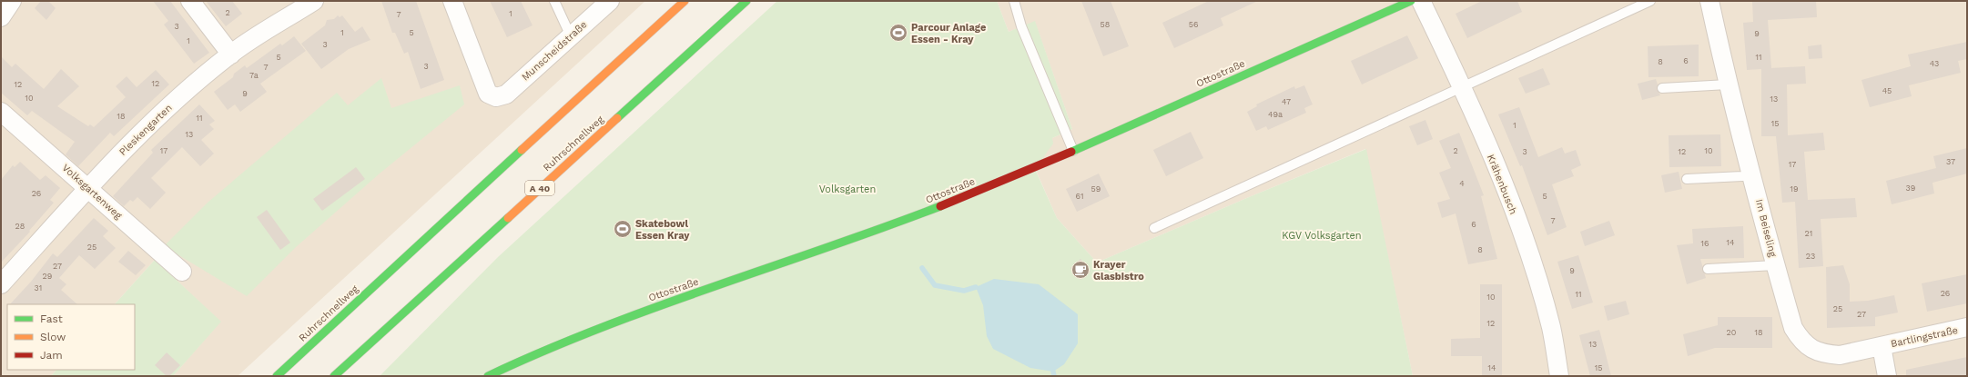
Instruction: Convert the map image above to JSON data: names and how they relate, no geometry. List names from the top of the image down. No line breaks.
{"streets":{"main road":["Ottostraße","Ruhrschnellweg","A 40"],"street":["Munscheidstraße","Pleskengarten","Krähenbusch","Volksgartenweg","Im Beiseling","Bartlingstraße"]},"crossings":[["Pleskengarten","Volksgartenweg"],["Im Beiseling","Bartlingstraße"]],"parks":["Volksgarten","KGV Volksgarten"],"places":{"sports":["Parcour Anlage Essen - Kray","Skatebowl Essen Kray"],"cafe":["Krayer Glasbistro"]},"house_numbers":["2","1","7","58","56","3","1","5","9","1","3","5","11","6","8","43","3","7","7a","12","12","45","9","10","13","47","49a","18","11","15","1","13","17","2","10","3","12","37","17","4","39","59","19","26","61","5","7","6","28","21","14","16","25","8","23","27","9","29","31","26","11","10","25","27","12","20","18","13","14","15"],"legend":["Fast","Slow","Jam"]}
